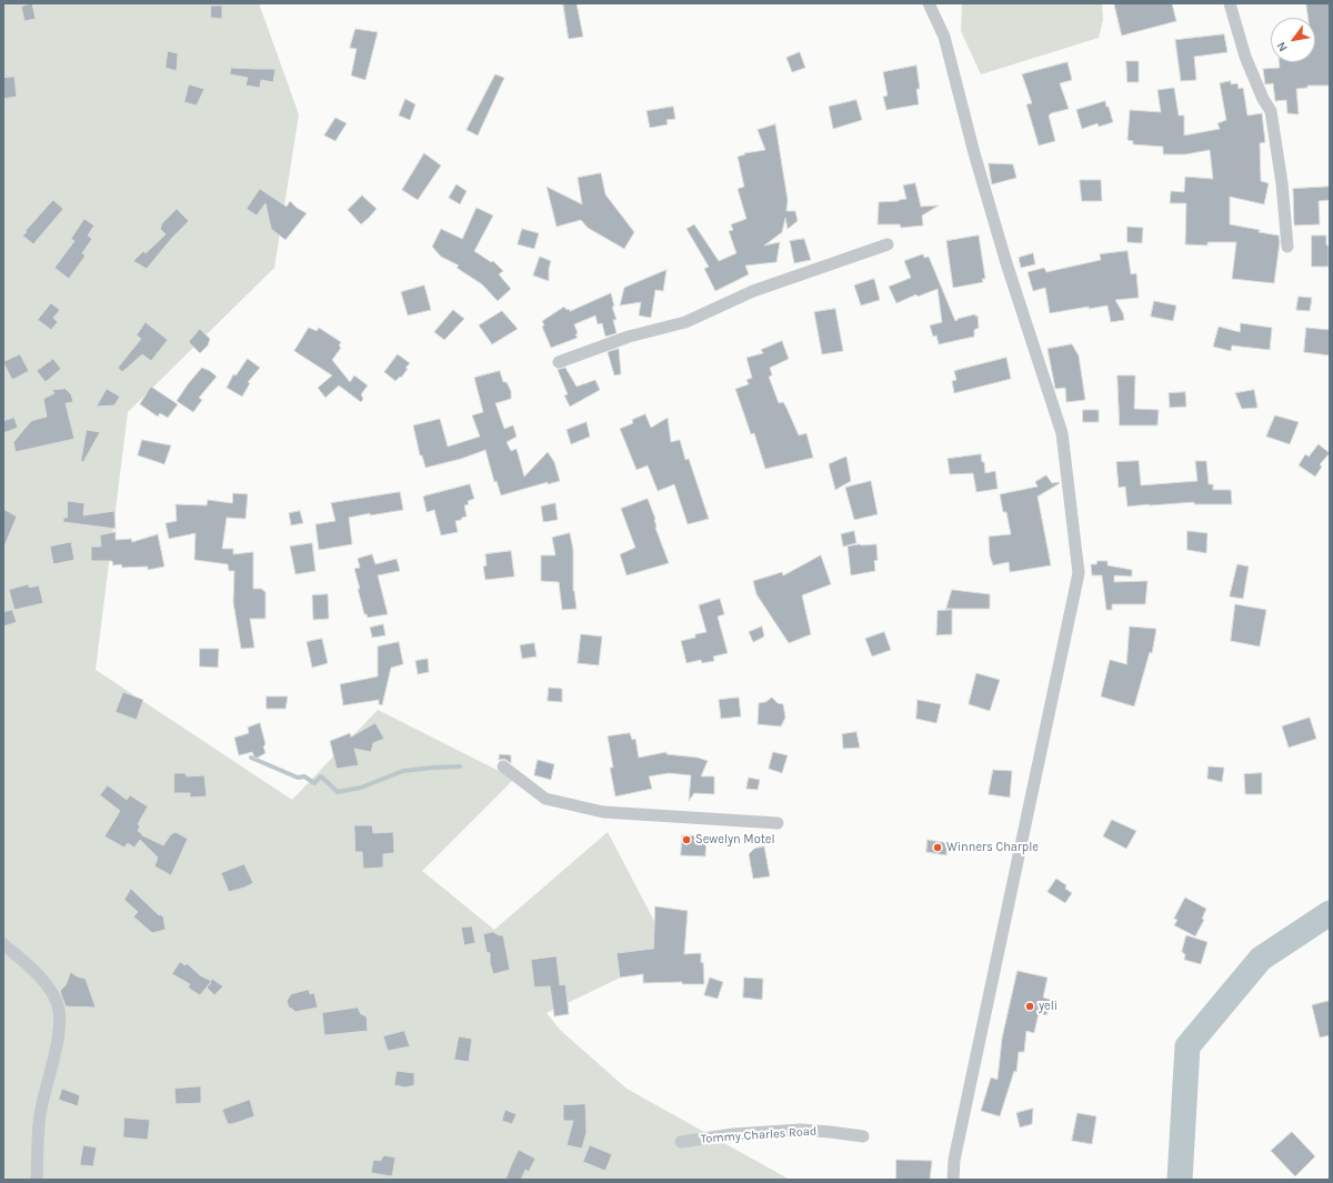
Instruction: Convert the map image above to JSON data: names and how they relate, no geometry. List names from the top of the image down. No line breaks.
{"streets":{"street":["Tommy Charles Road"]},"places":["Sewelyn Motel","Winners Charple","yeli"],"north":"bottom left"}
